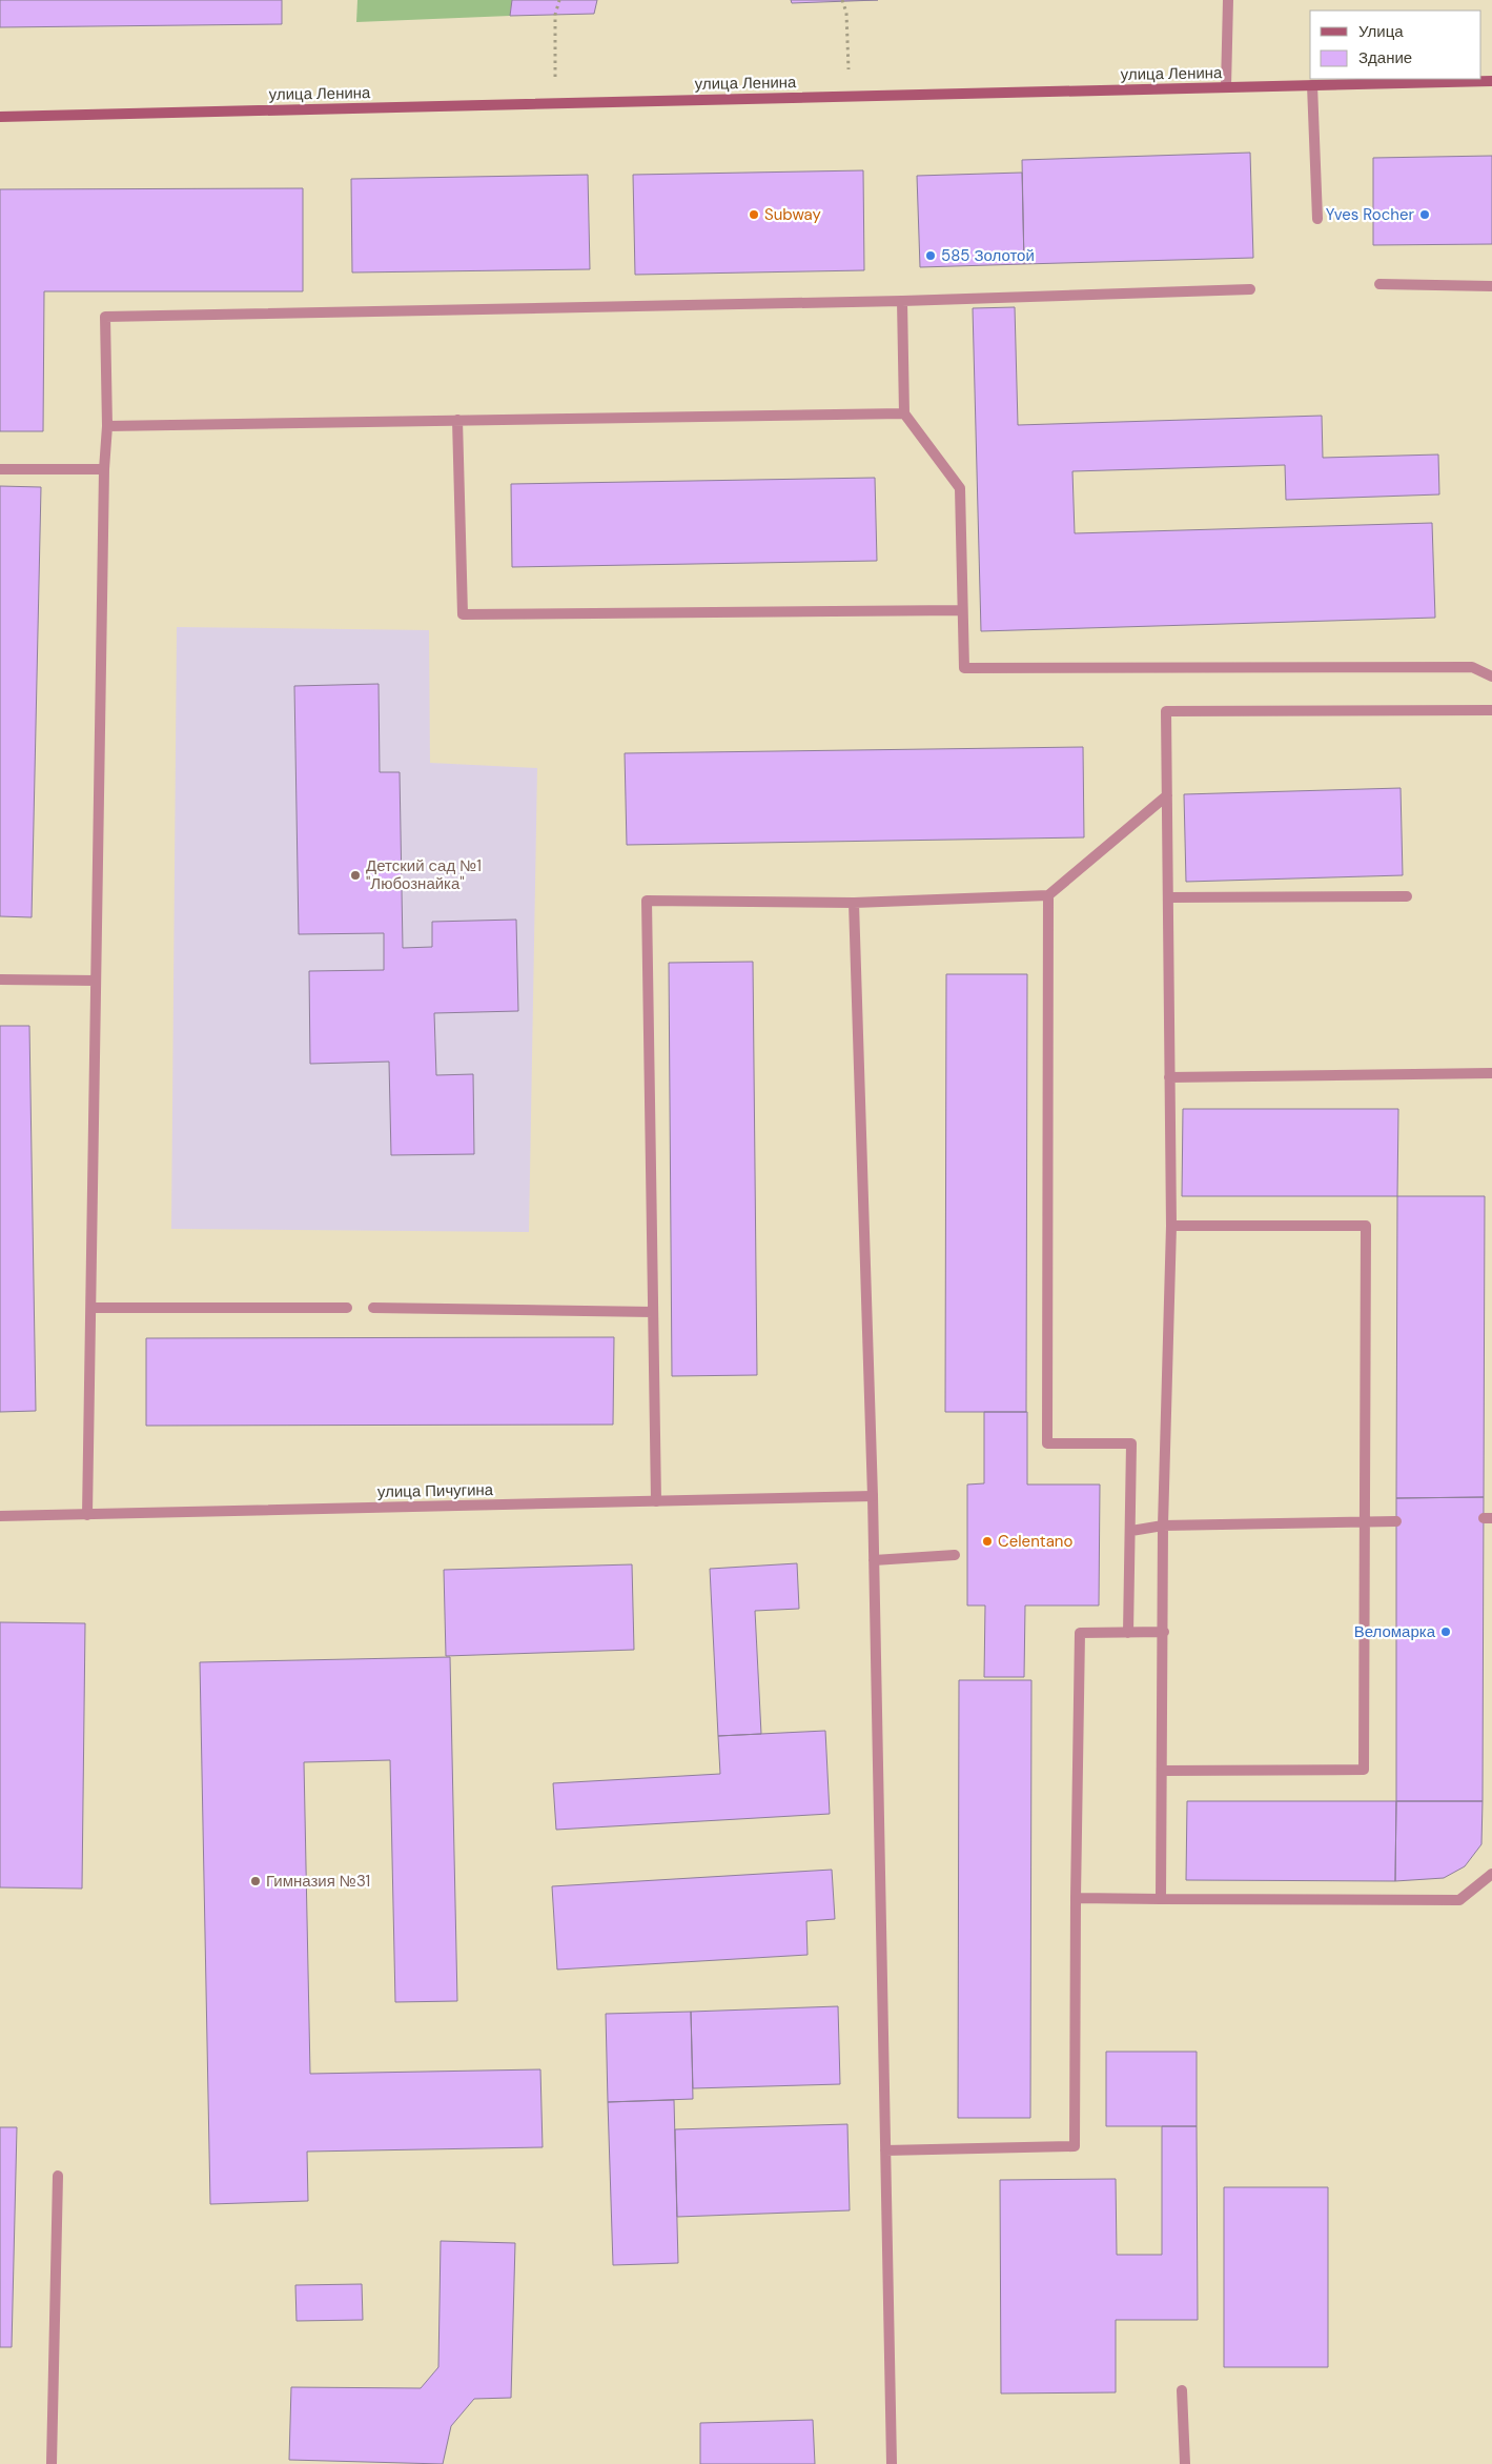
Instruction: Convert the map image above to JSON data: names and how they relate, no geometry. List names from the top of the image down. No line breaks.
{"streets":{"main road":["улица Ленина"],"street":["улица Пичугина"]},"places":["Subway","Yves Rocher","585 Золотой","Детский cад №1 \"Любознайка\"","Celentano","Веломарка","Гимназия №31"],"legend":["Улица","Здание"]}
